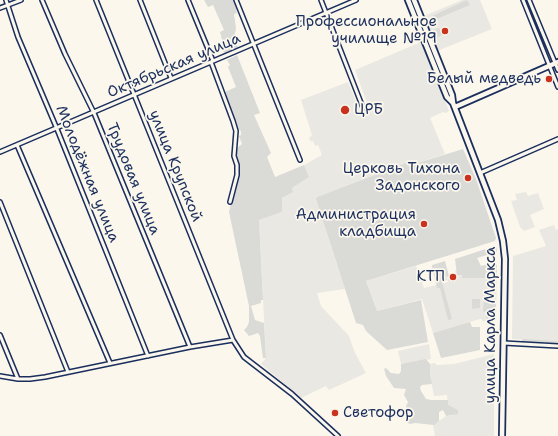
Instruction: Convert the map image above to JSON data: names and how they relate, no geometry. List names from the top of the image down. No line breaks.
{"streets":{"main road":["улица Карла Маркса"],"street":["Октябрьская улица","улица Крупской","Молодёжная улица","Трудовая улица"]},"crossings":[["Октябрьская улица","улица Крупской"],["Октябрьская улица","Молодёжная улица"],["Октябрьская улица","Трудовая улица"]],"places":["Профессиональное училище №19","Белый медведь","ЦРБ","Церковь Тихона Задонского","Администрация кладбища","КТП","Светофор"]}
